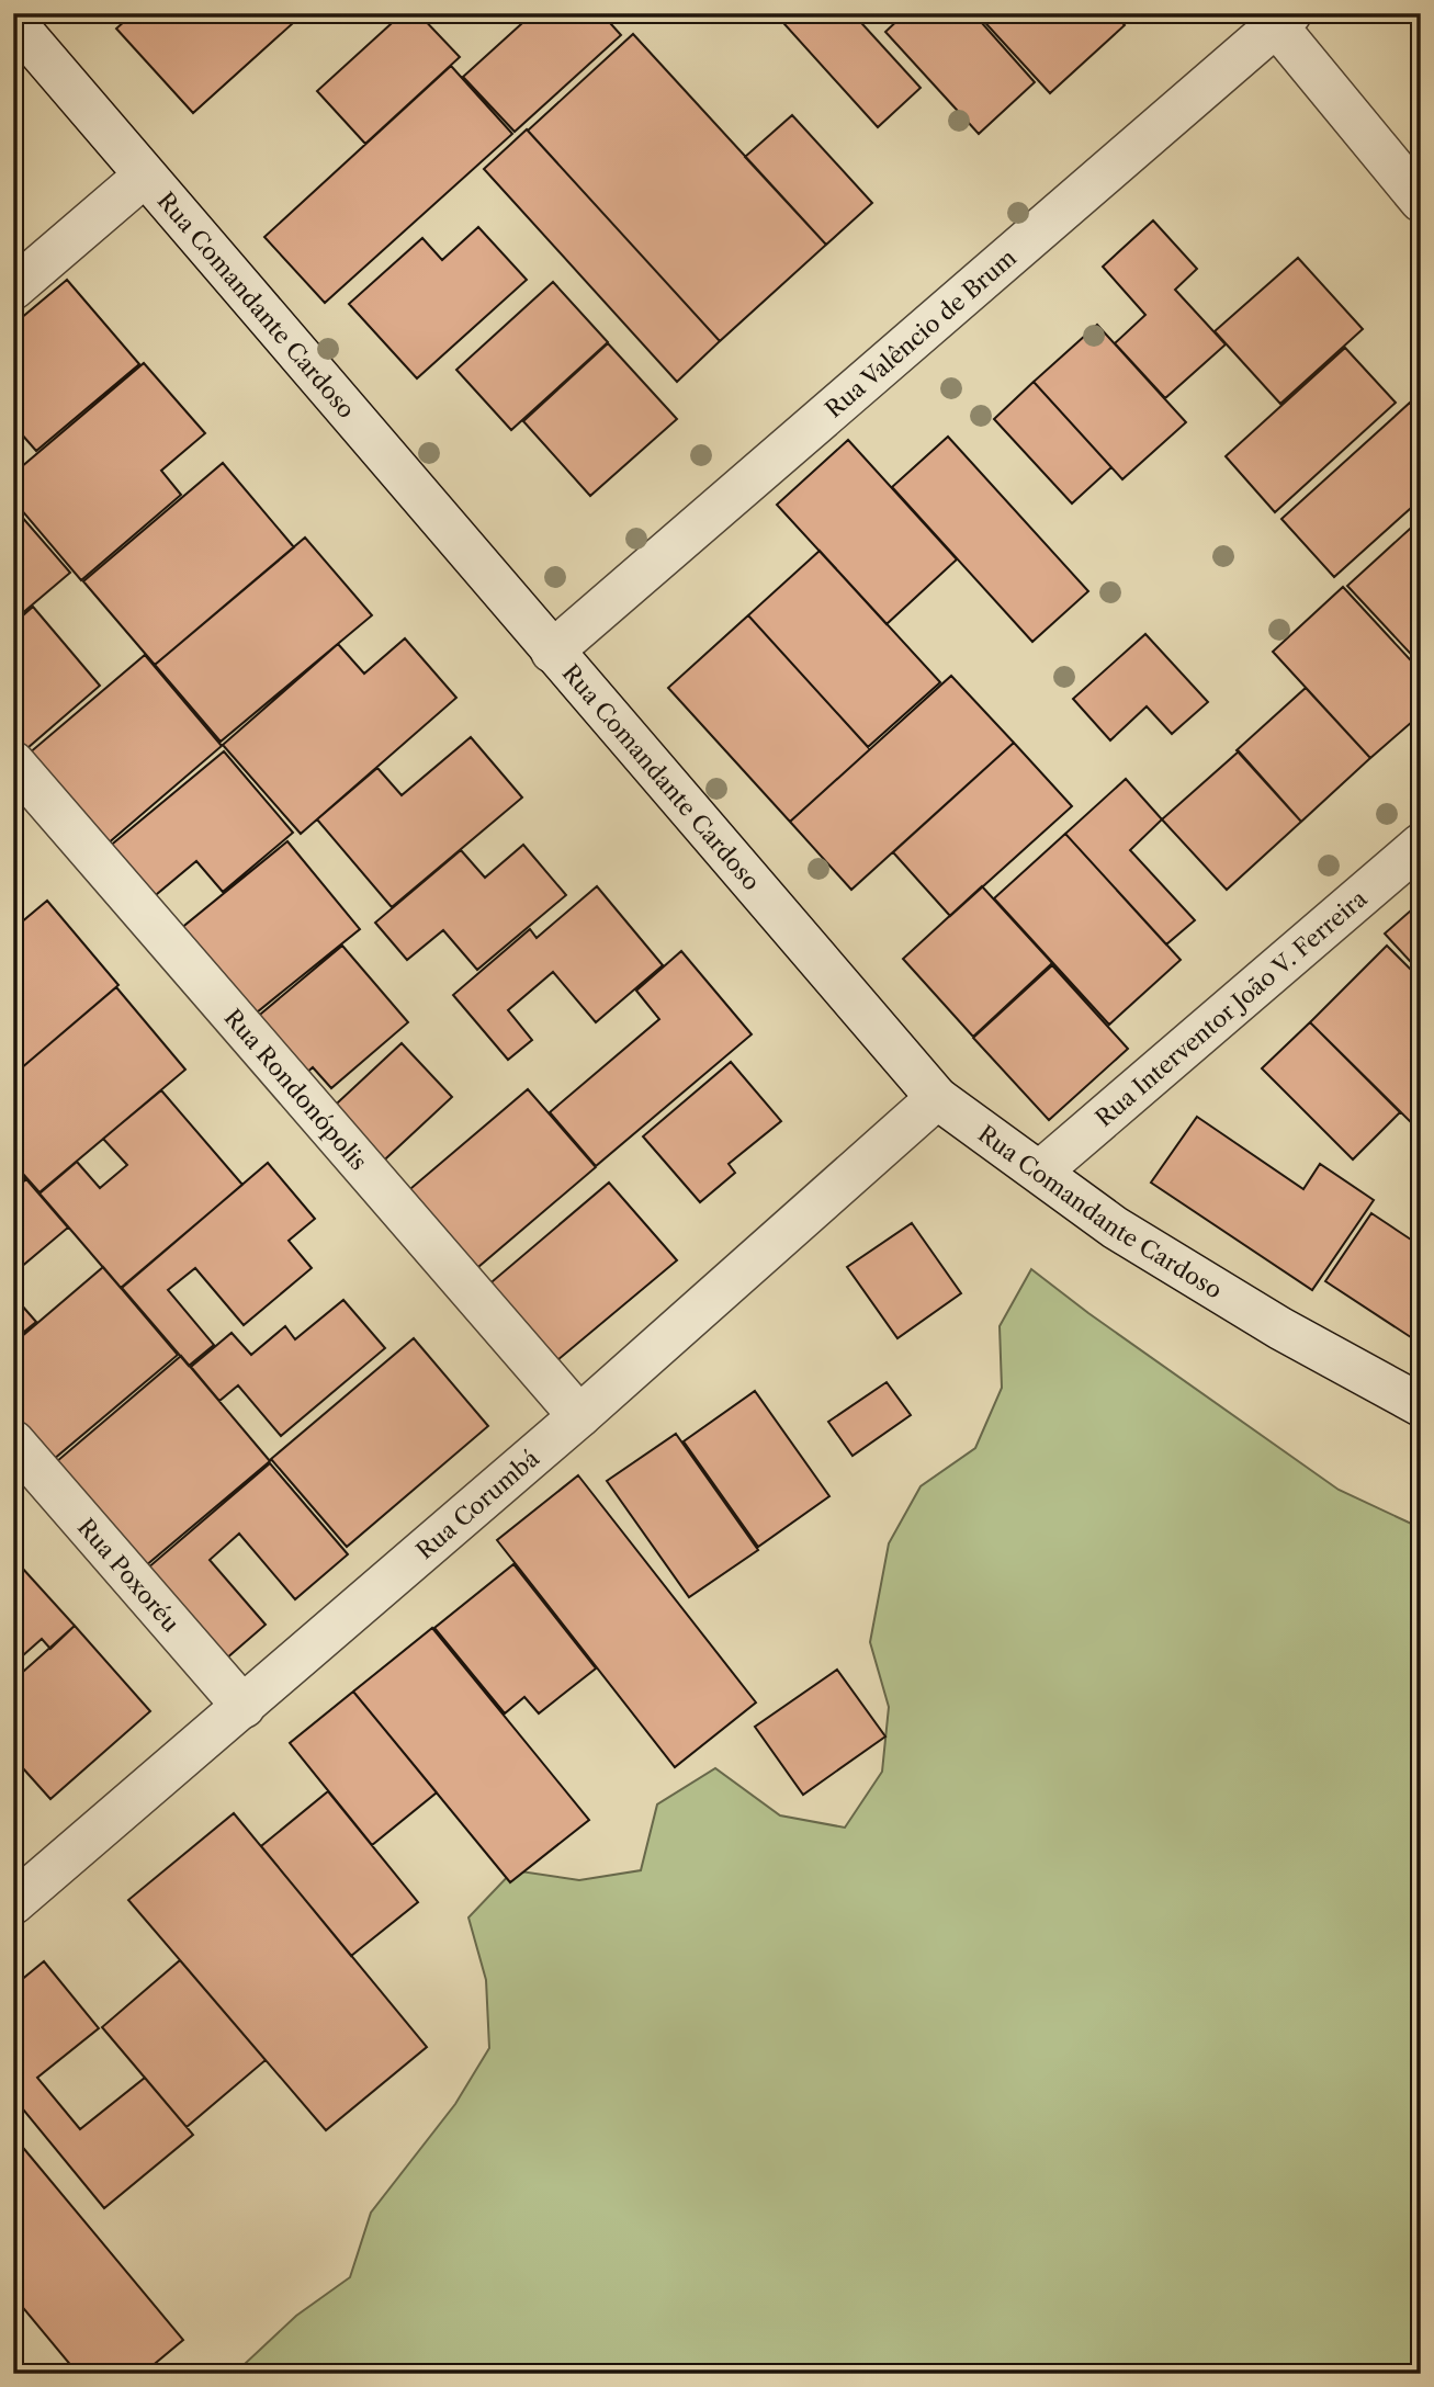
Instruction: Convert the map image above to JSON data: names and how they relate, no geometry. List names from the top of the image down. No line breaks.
{"streets":{"street":["Rua Comandante Cardoso","Rua Valêncio de Brum","Rua Interventor João V. Ferreira","Rua Rondonópolis","Rua Corumbá","Rua Poxoréu"]},"crossings":[["Rua Comandante Cardoso","Rua Valêncio de Brum"],["Rua Comandante Cardoso","Rua Interventor João V. Ferreira"],["Rua Comandante Cardoso","Rua Corumbá"],["Rua Rondonópolis","Rua Corumbá"],["Rua Corumbá","Rua Poxoréu"]]}
